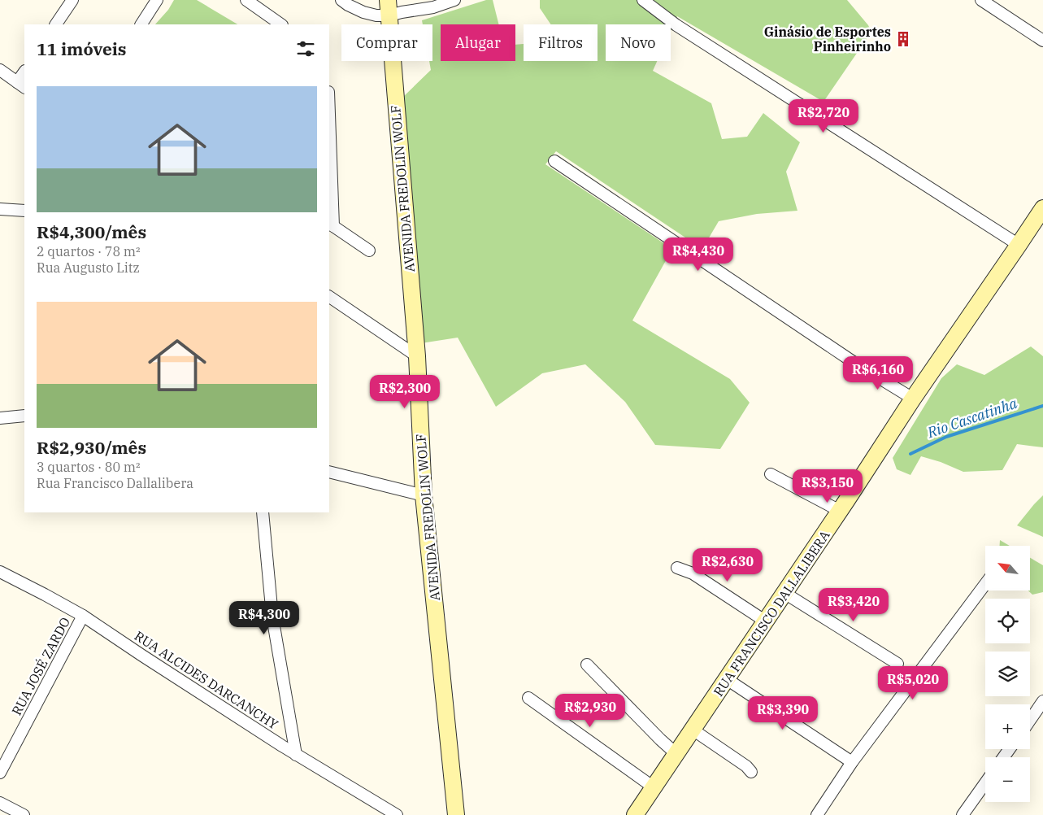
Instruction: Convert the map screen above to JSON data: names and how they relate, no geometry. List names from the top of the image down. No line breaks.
{"streets":{"main road":["AVENIDA FREDOLIN WOLF","RUA FRANCISCO DALLALIBERA"],"street":["RUA JOSÉ ZARDO","RUA ALCIDES DARCANCHY"]},"crossings":[["RUA JOSÉ ZARDO","RUA ALCIDES DARCANCHY"]],"water":["Rio Cascatinha"],"places":{"building":["Ginásio de Esportes Pinheirinho"]},"north":"top left","page":{"chip":["Comprar","Alugar","Filtros","Novo"],"heading":"11 imóveis","list":[{"name":"R$4,300/mês","note":"2 quartos · 78 m² · Rua Augusto Litz"},{"name":"R$2,930/mês","note":"3 quartos · 80 m² · Rua Francisco Dallalibera"}],"price":["R$2,720","R$4,430","R$6,160","R$2,300","R$3,150","R$2,630","R$3,420","R$4,300","R$5,020","R$2,930","R$3,390"],"map_buttons":["+","−"]}}
